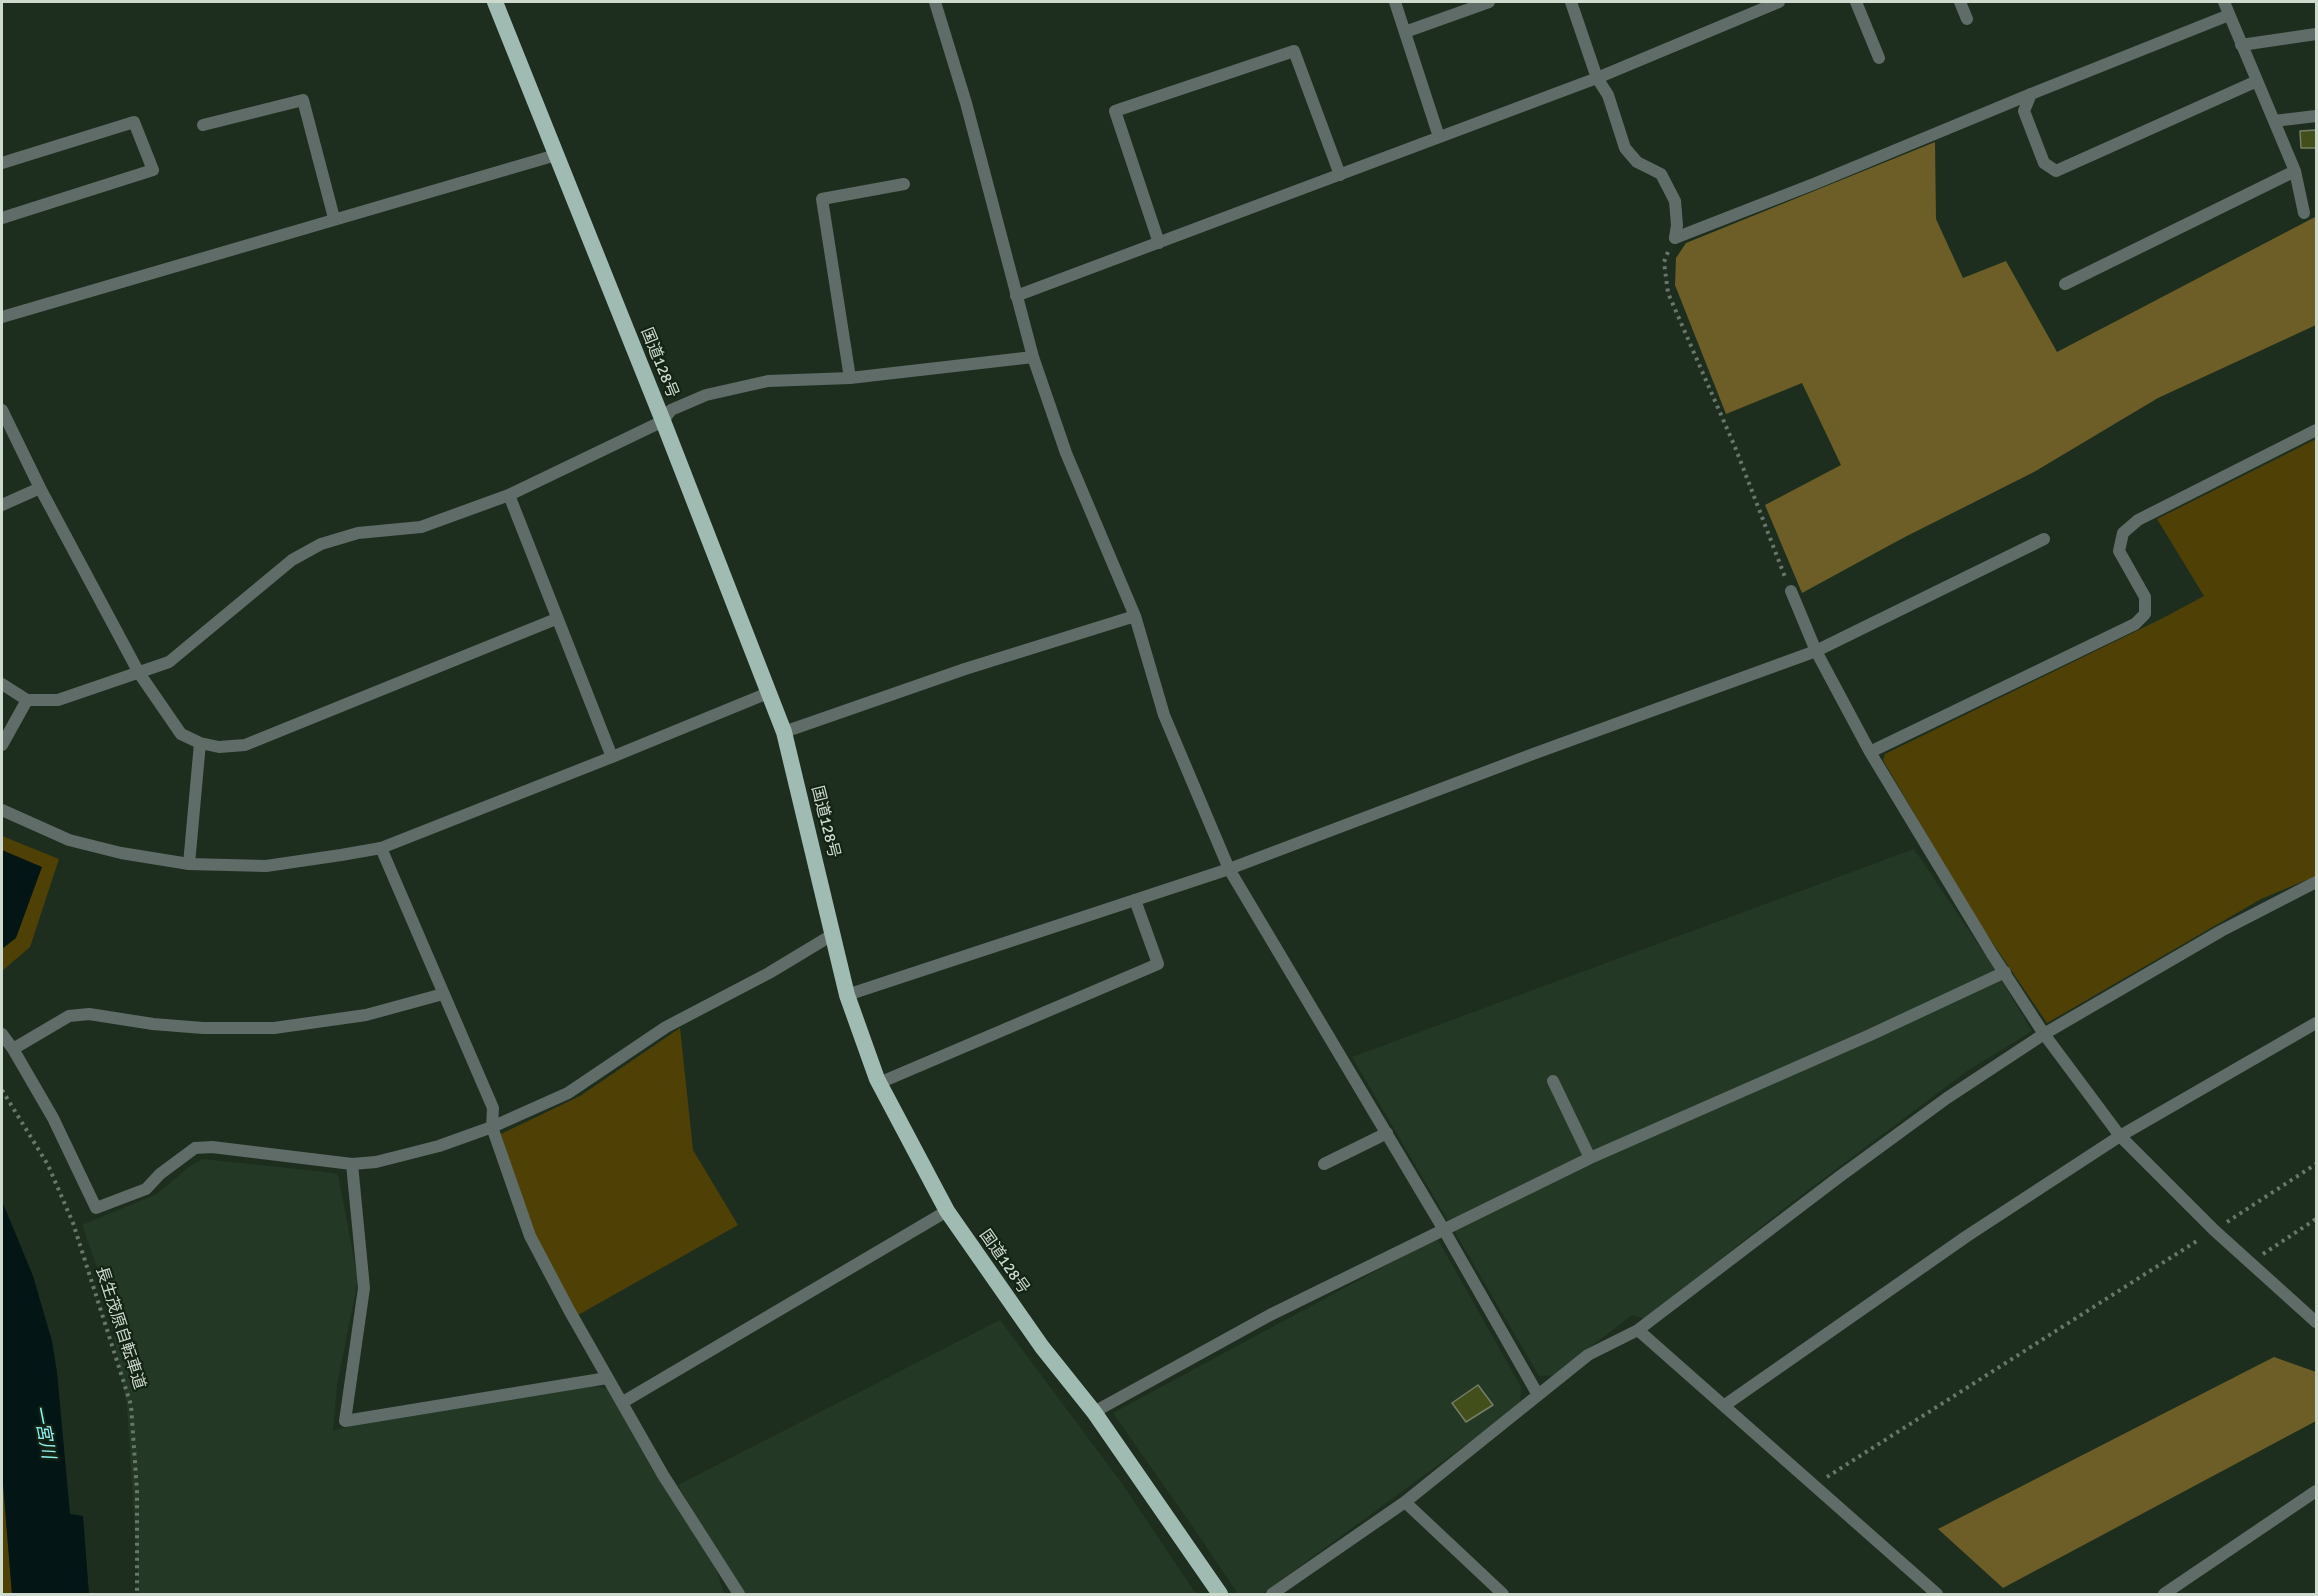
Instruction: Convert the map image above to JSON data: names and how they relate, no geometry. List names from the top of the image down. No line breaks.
{"streets":{"highway":["国道128号"],"path":["長生茂原自転車道"]},"water":["一宮川"]}
